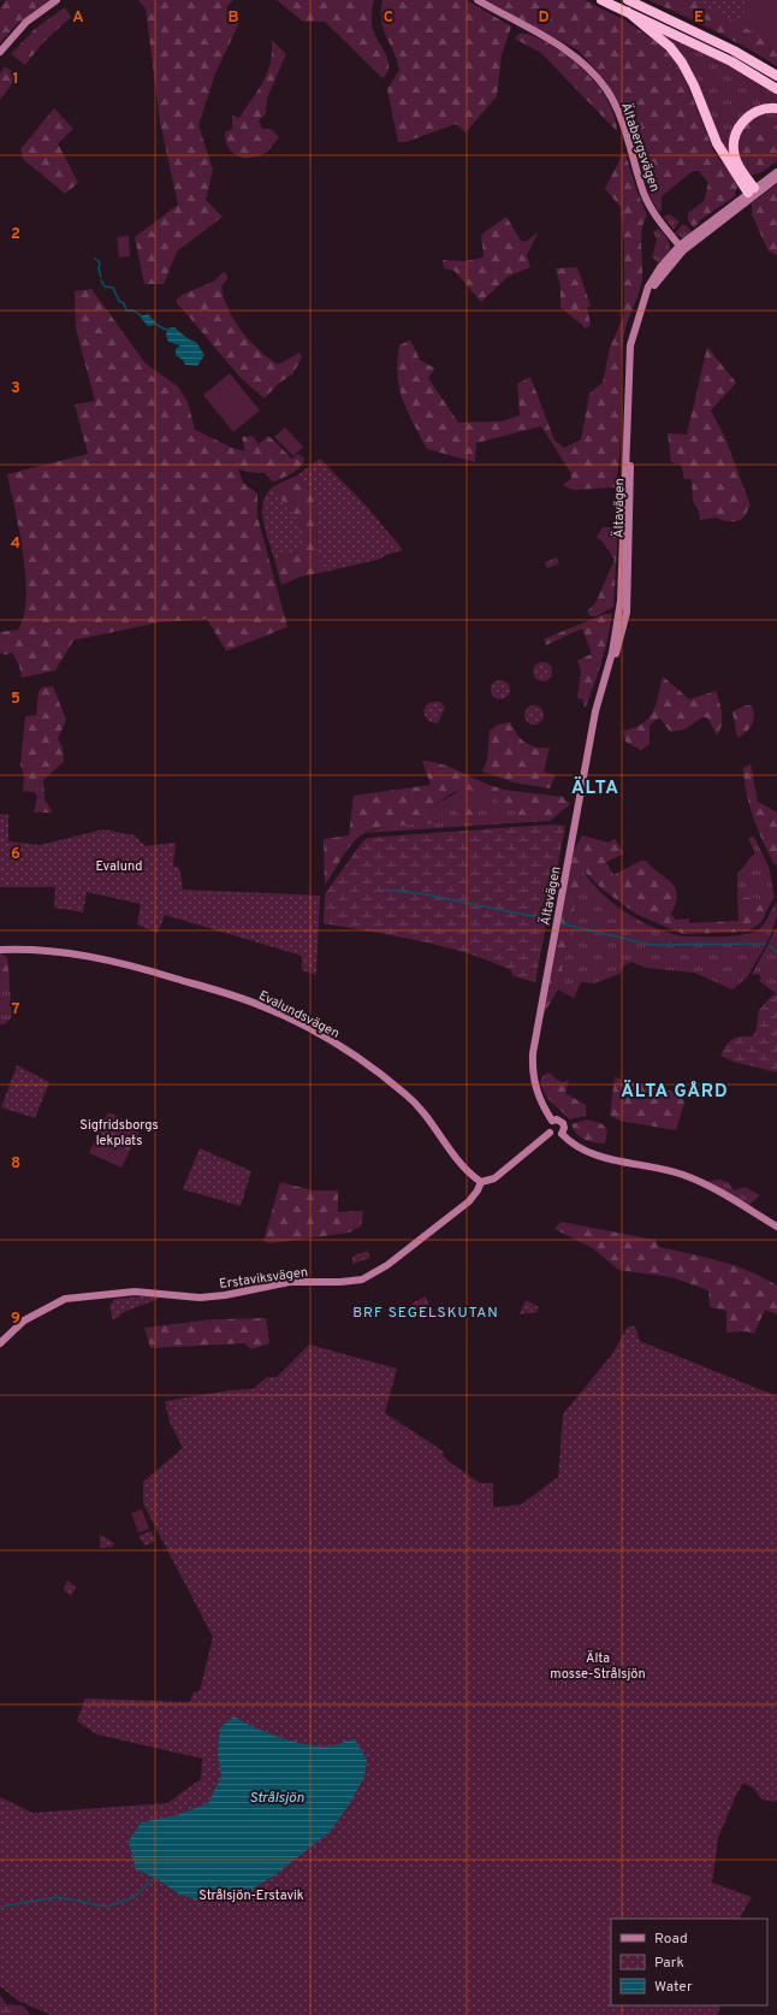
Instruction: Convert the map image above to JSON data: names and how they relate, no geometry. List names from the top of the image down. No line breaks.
{"streets":{"street":["Ältabergsvägen","Ältavägen","Evalundsvägen","Erstaviksvägen"]},"crossings":[["Ältabergsvägen","Ältavägen"],["Ältavägen","Erstaviksvägen"],["Evalundsvägen","Erstaviksvägen"]],"districts":["ÄLTA","ÄLTA GÅRD","BRF SEGELSKUTAN"],"water":["Strålsjön"],"parks":["Evalund","Sigfridsborgs lekplats","Älta mosse-Strålsjön","Strålsjön-Erstavik"],"legend":["Road","Park","Water"],"grid":{"columns":["A","B","C","D","E"],"rows":["1","2","3","4","5","6","7","8","9"]}}
